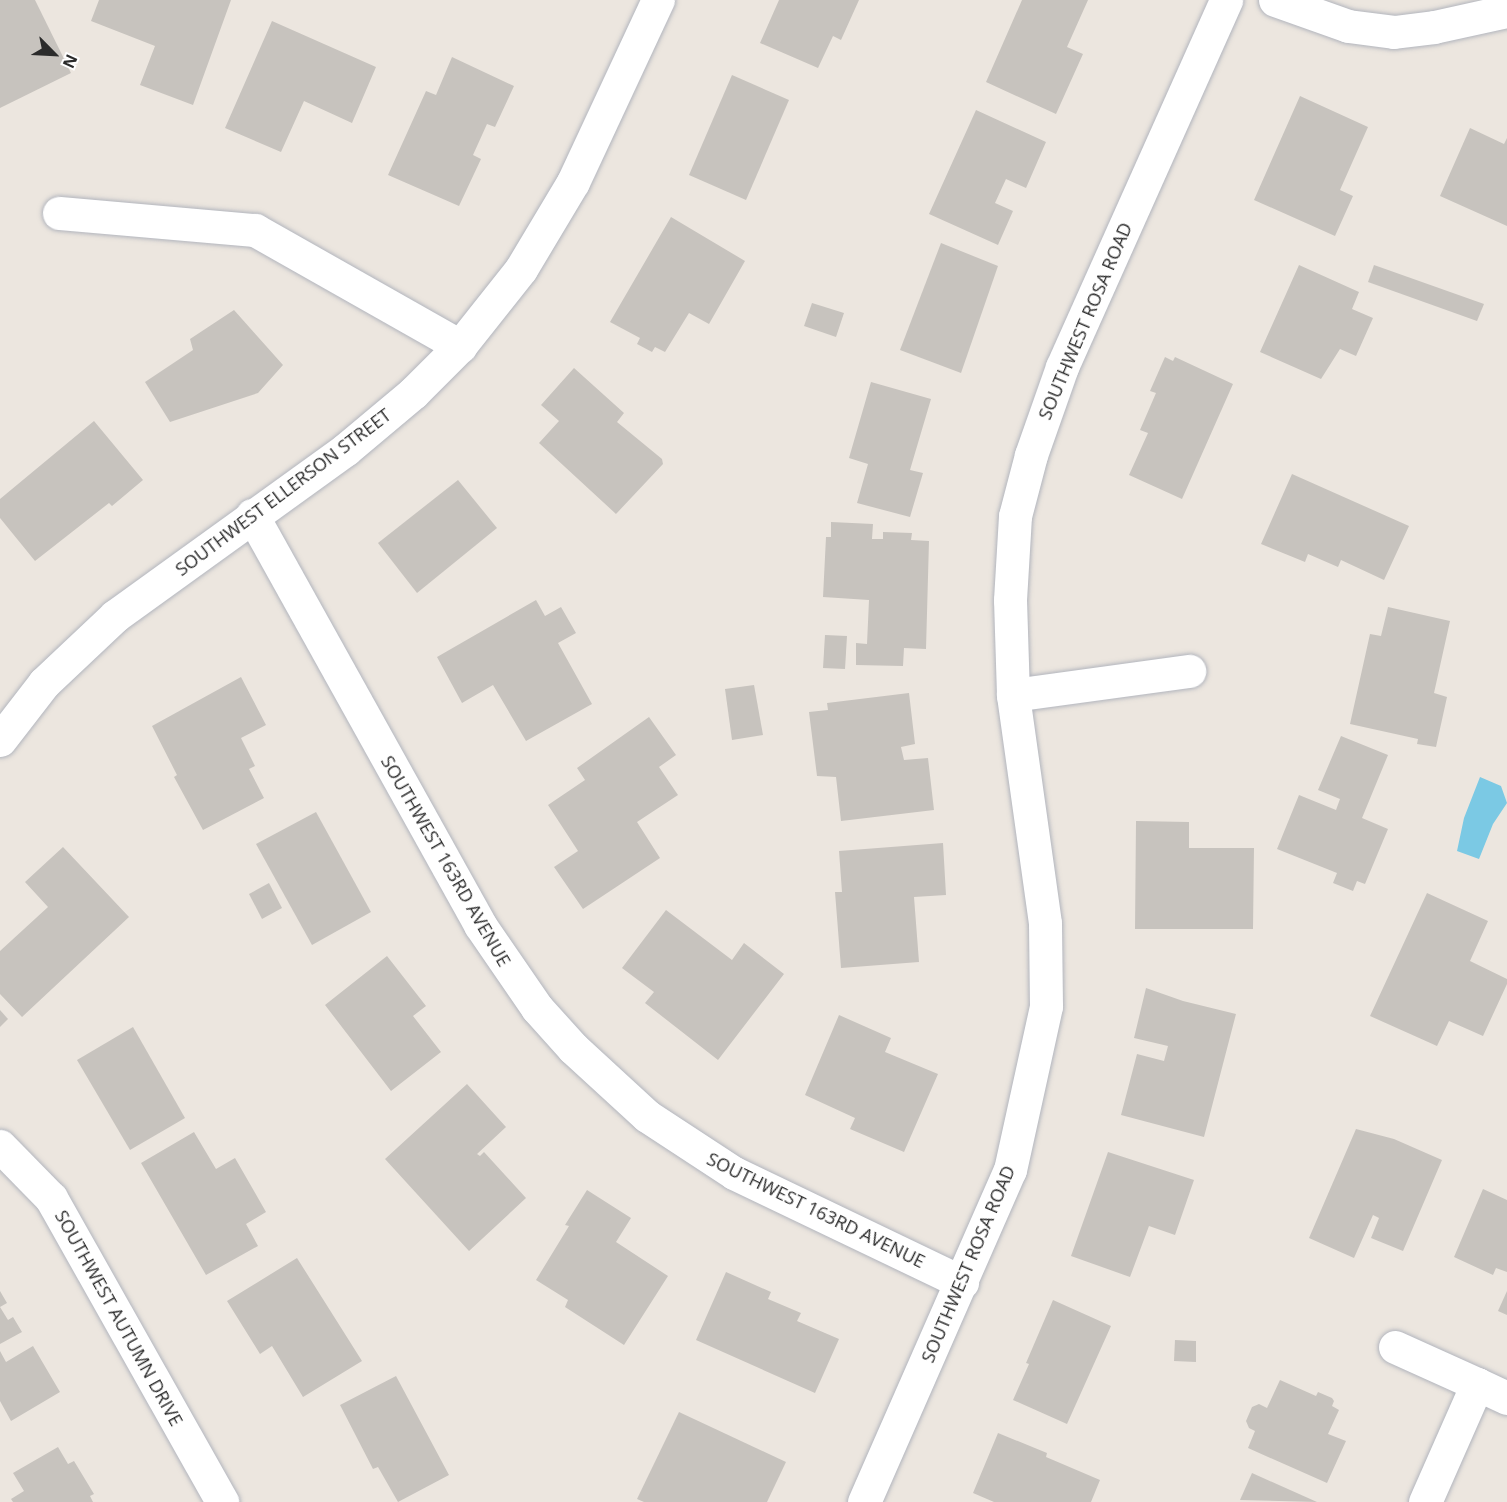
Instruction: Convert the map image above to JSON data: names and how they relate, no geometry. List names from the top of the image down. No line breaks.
{"streets":{"street":["SOUTHWEST ROSA ROAD","SOUTHWEST ELLERSON STREET","SOUTHWEST 163RD AVENUE","SOUTHWEST AUTUMN DRIVE"]},"crossings":[["SOUTHWEST ROSA ROAD","SOUTHWEST 163RD AVENUE"],["SOUTHWEST ELLERSON STREET","SOUTHWEST 163RD AVENUE"]],"north":"bottom right"}
